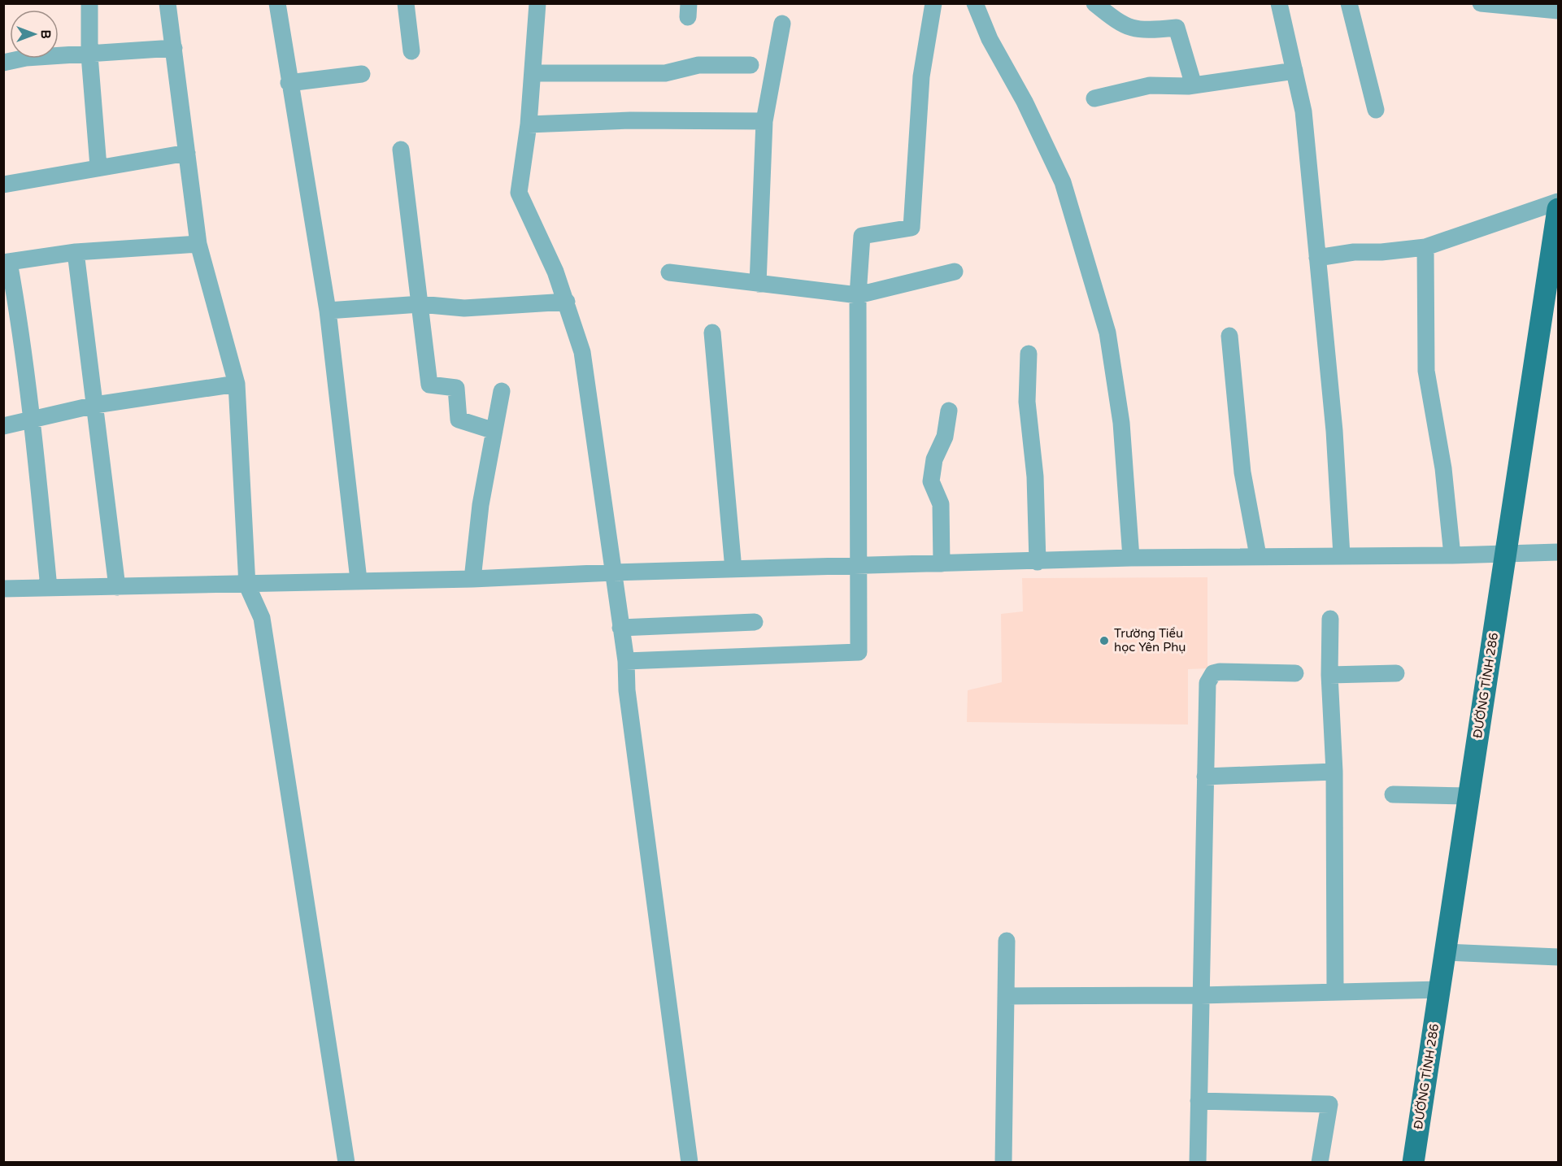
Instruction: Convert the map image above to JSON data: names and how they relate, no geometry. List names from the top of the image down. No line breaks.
{"streets":{"main road":["ĐƯỜNG TỈNH 286"]},"places":["Trường Tiểu học Yên Phụ"],"north":"right"}
